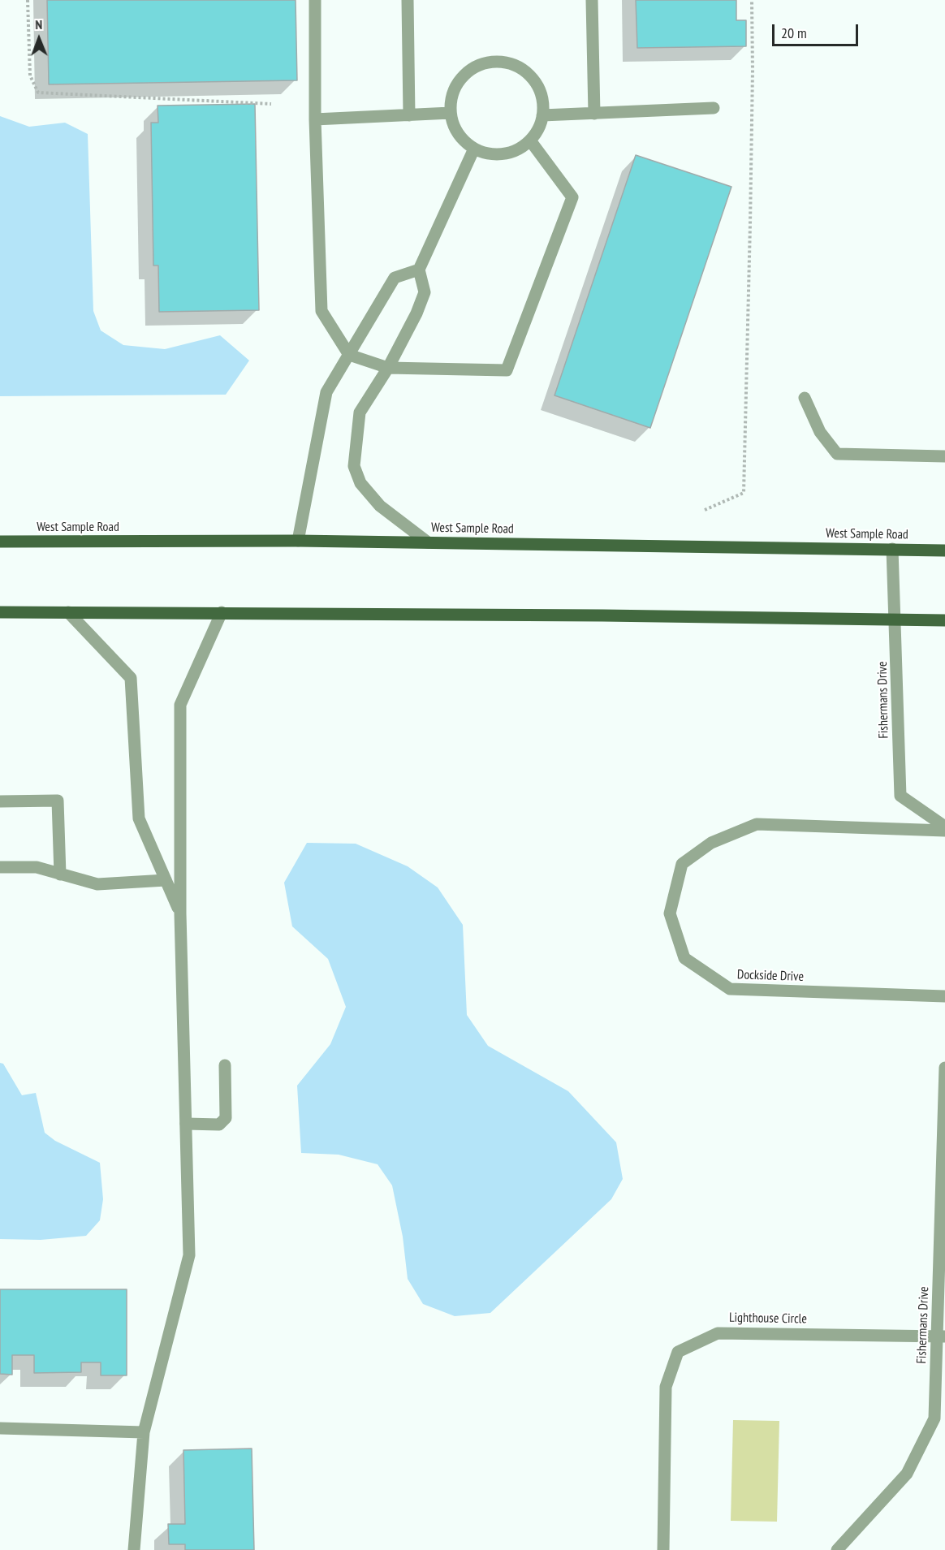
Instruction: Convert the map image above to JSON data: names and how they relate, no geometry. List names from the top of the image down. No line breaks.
{"streets":{"main road":["West Sample Road"],"street":["Fishermans Drive","Dockside Drive","Lighthouse Circle"]},"crossings":[["West Sample Road","Fishermans Drive"],["Fishermans Drive","Lighthouse Circle"]],"scale_bar":"20 m","north":"top"}
